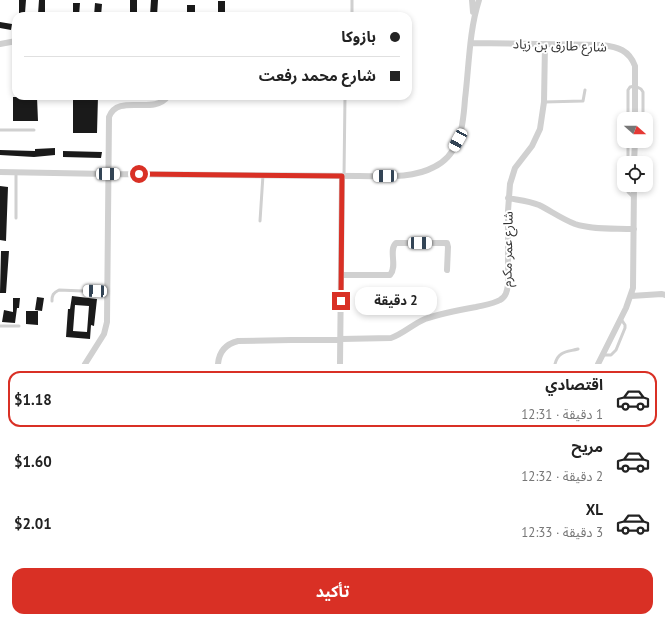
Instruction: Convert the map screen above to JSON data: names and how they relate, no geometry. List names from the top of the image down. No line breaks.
{"streets":{"street":["شارع طارق بن زياد","شارع عمر مكرم"]},"crossings":[["شارع طارق بن زياد","شارع عمر مكرم"]],"north":"right","page":{"banner":["بازوكا","شارع محمد رفعت"],"bubble":"2 دقيقة","list":[{"name":"اقتصادي","note":"1 دقيقة · 12:31","value":"$1.18"},{"name":"مريح","note":"2 دقيقة · 12:32","value":"$1.60"},{"name":"XL","note":"3 دقيقة · 12:33","value":"$2.01"}],"buttons":"تأكيد"}}
